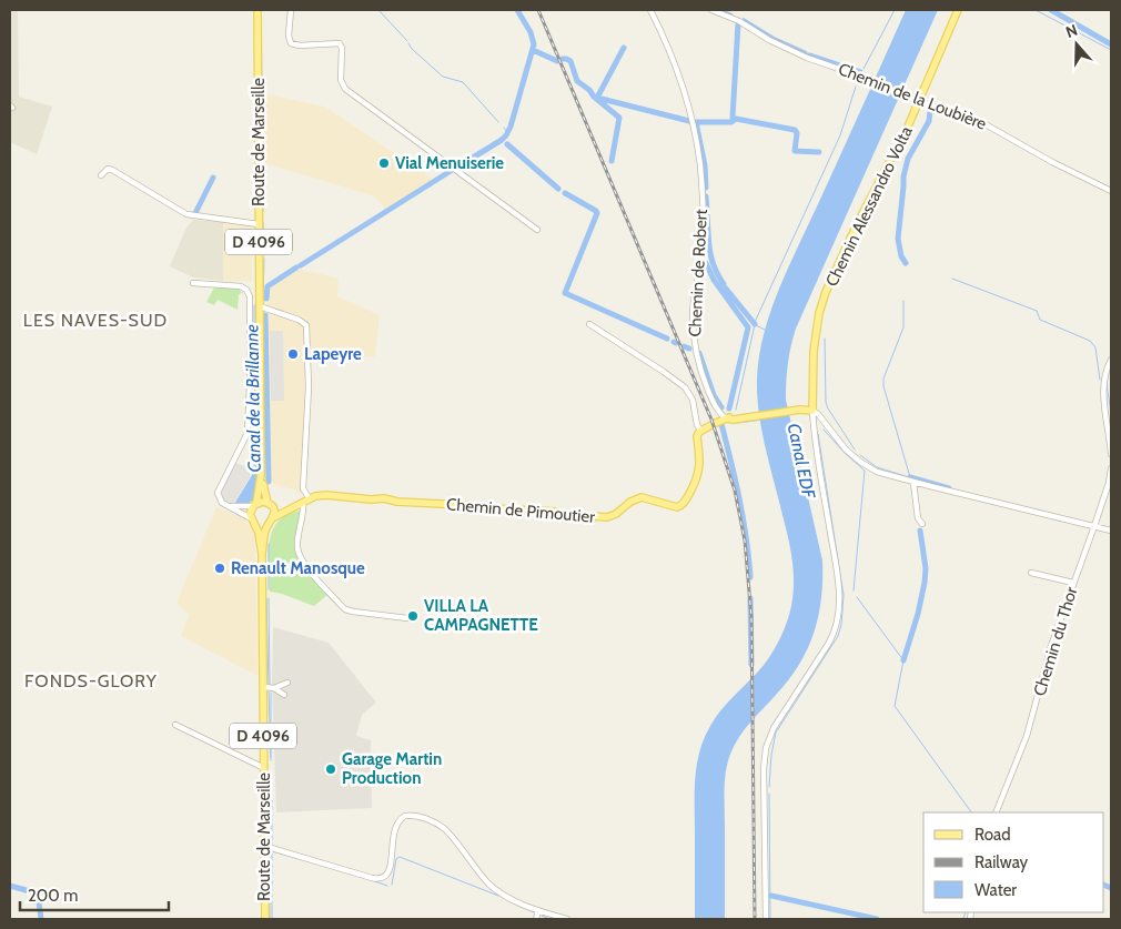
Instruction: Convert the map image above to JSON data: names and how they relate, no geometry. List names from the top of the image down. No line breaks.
{"streets":{"main road":["Route de Marseille","Chemin Alessandro Volta","D 4096","Chemin de Pimoutier"],"street":["Chemin de la Loubière","Chemin de Robert","Chemin du Thor"]},"crossings":[["Chemin de la Loubière","Chemin Alessandro Volta"],["Route de Marseille","Chemin de Pimoutier"]],"districts":["LES NAVES-SUD","FONDS-GLORY"],"water":["Canal de la Brillanne","Canal EDF"],"places":["Vial Menuiserie","Lapeyre","Renault Manosque","VILLA LA CAMPAGNETTE","Garage Martin Production"],"legend":["Road","Railway","Water"],"scale_bar":"200 m","north":"top"}
